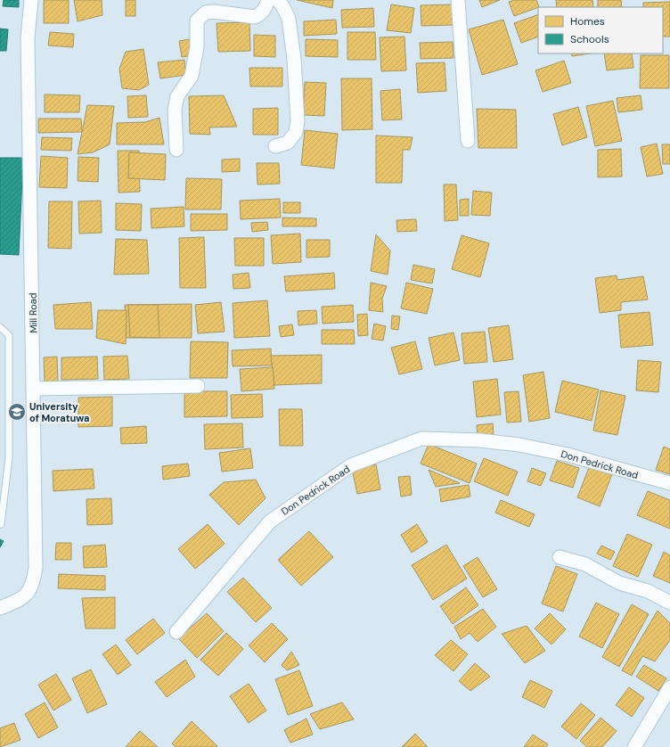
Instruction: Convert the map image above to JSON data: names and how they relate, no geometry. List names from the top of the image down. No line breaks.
{"streets":{"street":["Mill Road","Don Pedrick Road"]},"places":{"school or university":["University of Moratuwa"]},"legend":["Homes","Schools"]}
